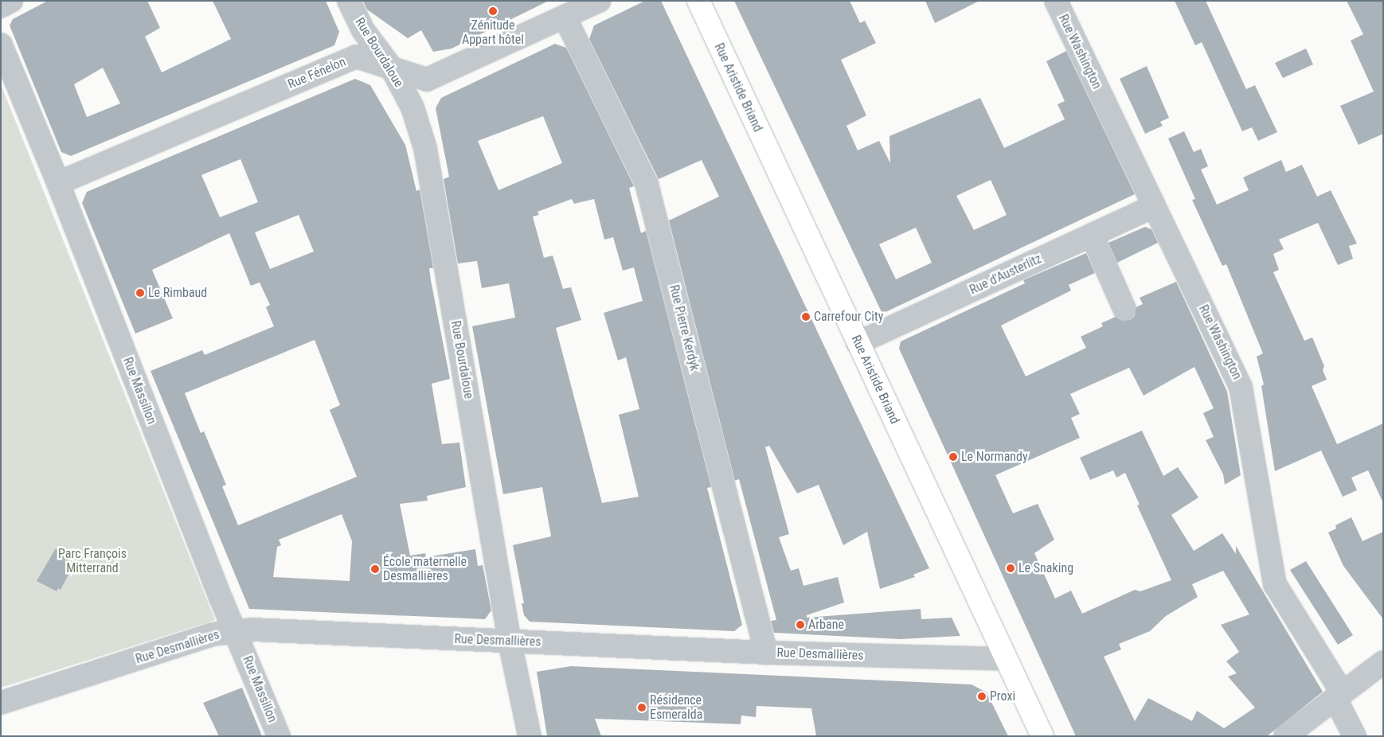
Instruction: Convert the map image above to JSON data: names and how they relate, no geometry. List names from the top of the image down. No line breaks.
{"streets":{"main road":["Rue Aristide Briand"],"street":["Rue Washington","Rue Bourdaloue","Rue Fénelon","Rue d'Austerlitz","Rue Pierre Kerdyk","Rue Massillon","Rue Desmallières"]},"crossings":[["Rue Washington","Rue d'Austerlitz"],["Rue Bourdaloue","Rue Fénelon"],["Rue Bourdaloue","Rue Desmallières"],["Rue Fénelon","Rue Pierre Kerdyk"],["Rue Fénelon","Rue Massillon"],["Rue Aristide Briand","Rue d'Austerlitz"],["Rue Aristide Briand","Rue Desmallières"],["Rue Pierre Kerdyk","Rue Desmallières"],["Rue Massillon","Rue Desmallières"]],"parks":["Parc François Mitterrand"],"places":["Zénitude Appart hôtel","Le Rimbaud","Carrefour City","Le Normandy","Le Snaking","École maternelle Desmallières","Arbane","Proxi","Résidence Esmeralda"]}
